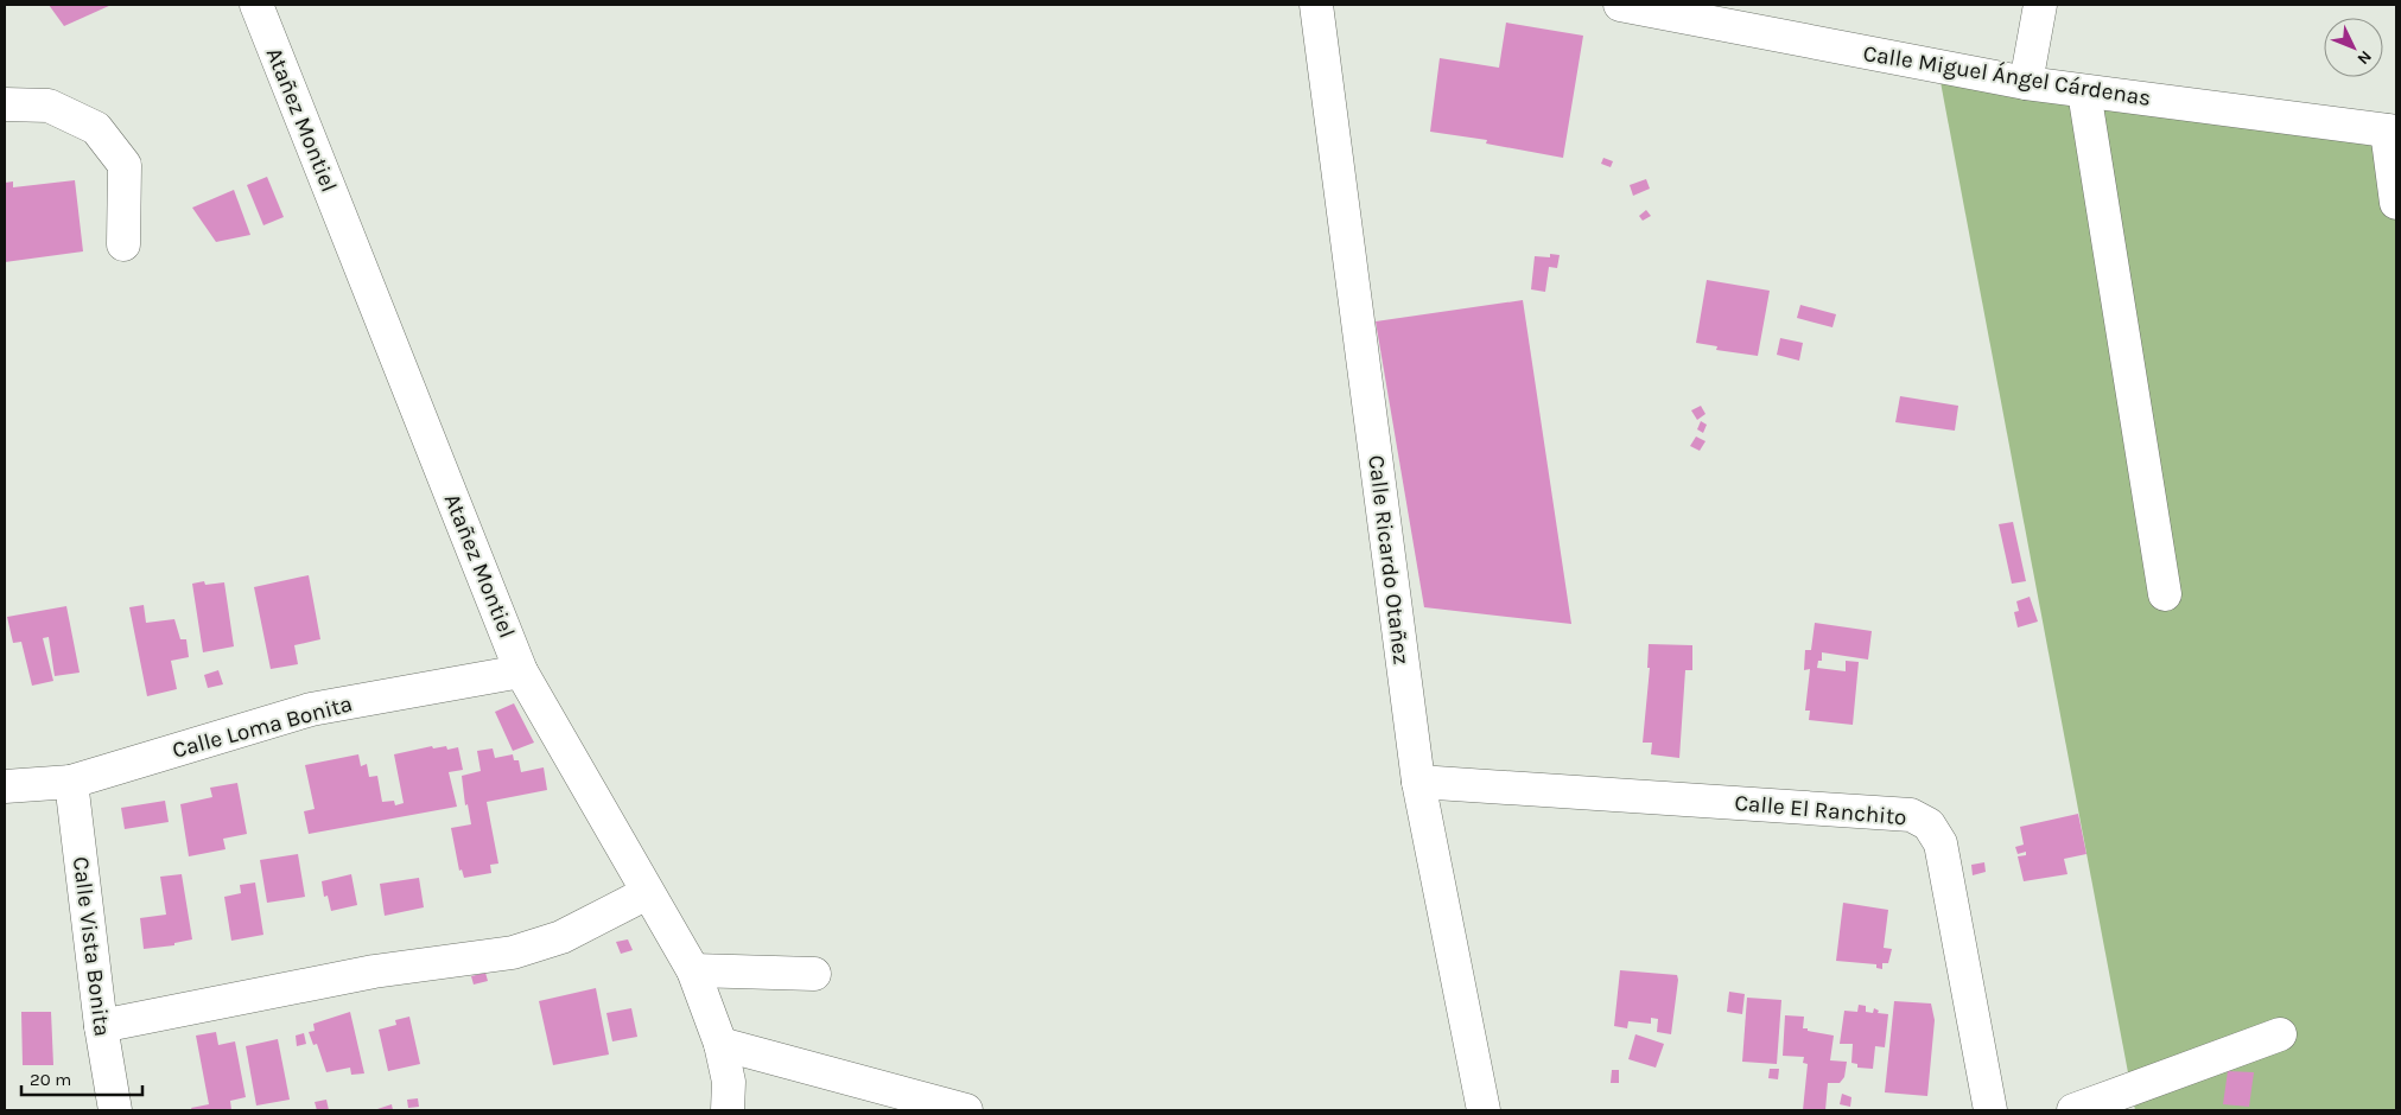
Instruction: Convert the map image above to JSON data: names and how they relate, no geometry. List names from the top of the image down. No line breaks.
{"streets":{"street":["Calle Miguel Ángel Cárdenas","Atañez Montiel","Calle Ricardo Otañez","Calle Loma Bonita","Calle El Ranchito","Calle Vista Bonita"]},"crossings":[["Atañez Montiel","Calle Loma Bonita"],["Calle Ricardo Otañez","Calle El Ranchito"],["Calle Loma Bonita","Calle Vista Bonita"]],"scale_bar":"20 m","north":"bottom right"}
